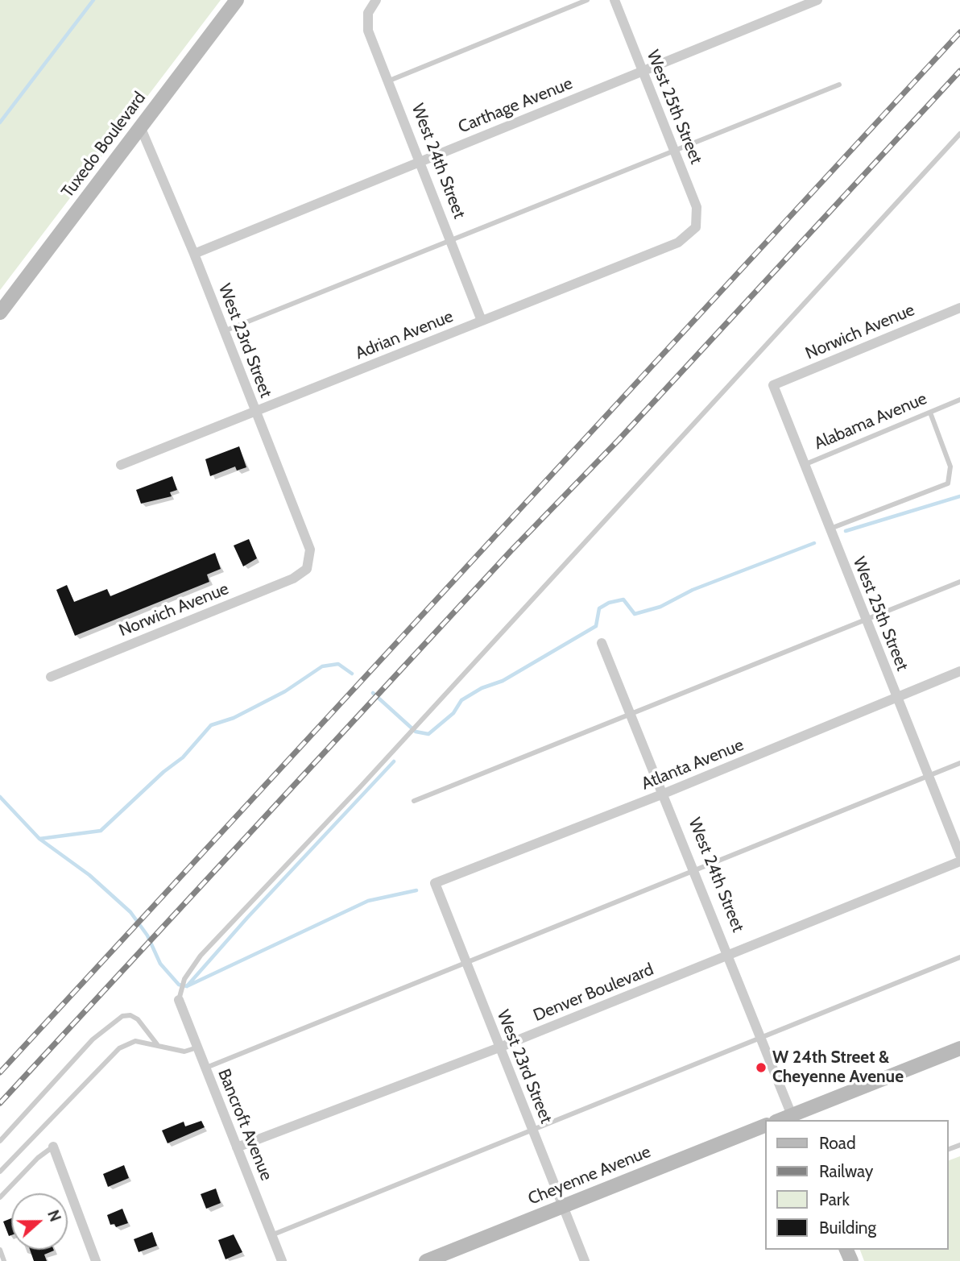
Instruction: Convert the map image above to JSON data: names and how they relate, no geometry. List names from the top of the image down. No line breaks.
{"streets":{"street":["Carthage Avenue","West 25th Street","Tuxedo Boulevard","West 24th Street","Norwich Avenue","Adrian Avenue","West 23rd Street","Atlanta Avenue","Denver Boulevard","Bancroft Avenue","Cheyenne Avenue"],"lane":["Alabama Avenue"]},"crossings":[["Carthage Avenue","West 25th Street"],["Carthage Avenue","West 24th Street"],["Carthage Avenue","West 23rd Street"],["West 25th Street","Norwich Avenue"],["West 25th Street","Adrian Avenue"],["West 25th Street","Alabama Avenue"],["West 25th Street","Atlanta Avenue"],["Tuxedo Boulevard","West 23rd Street"],["West 24th Street","Adrian Avenue"],["West 24th Street","Atlanta Avenue"],["West 24th Street","Denver Boulevard"],["Norwich Avenue","West 23rd Street"],["Adrian Avenue","West 23rd Street"],["West 23rd Street","Atlanta Avenue"],["West 23rd Street","Denver Boulevard"],["West 23rd Street","Cheyenne Avenue"],["Denver Boulevard","Bancroft Avenue"]],"places":["W 24th Street & Cheyenne Avenue"],"legend":["Road","Railway","Park","Building"],"north":"right"}
